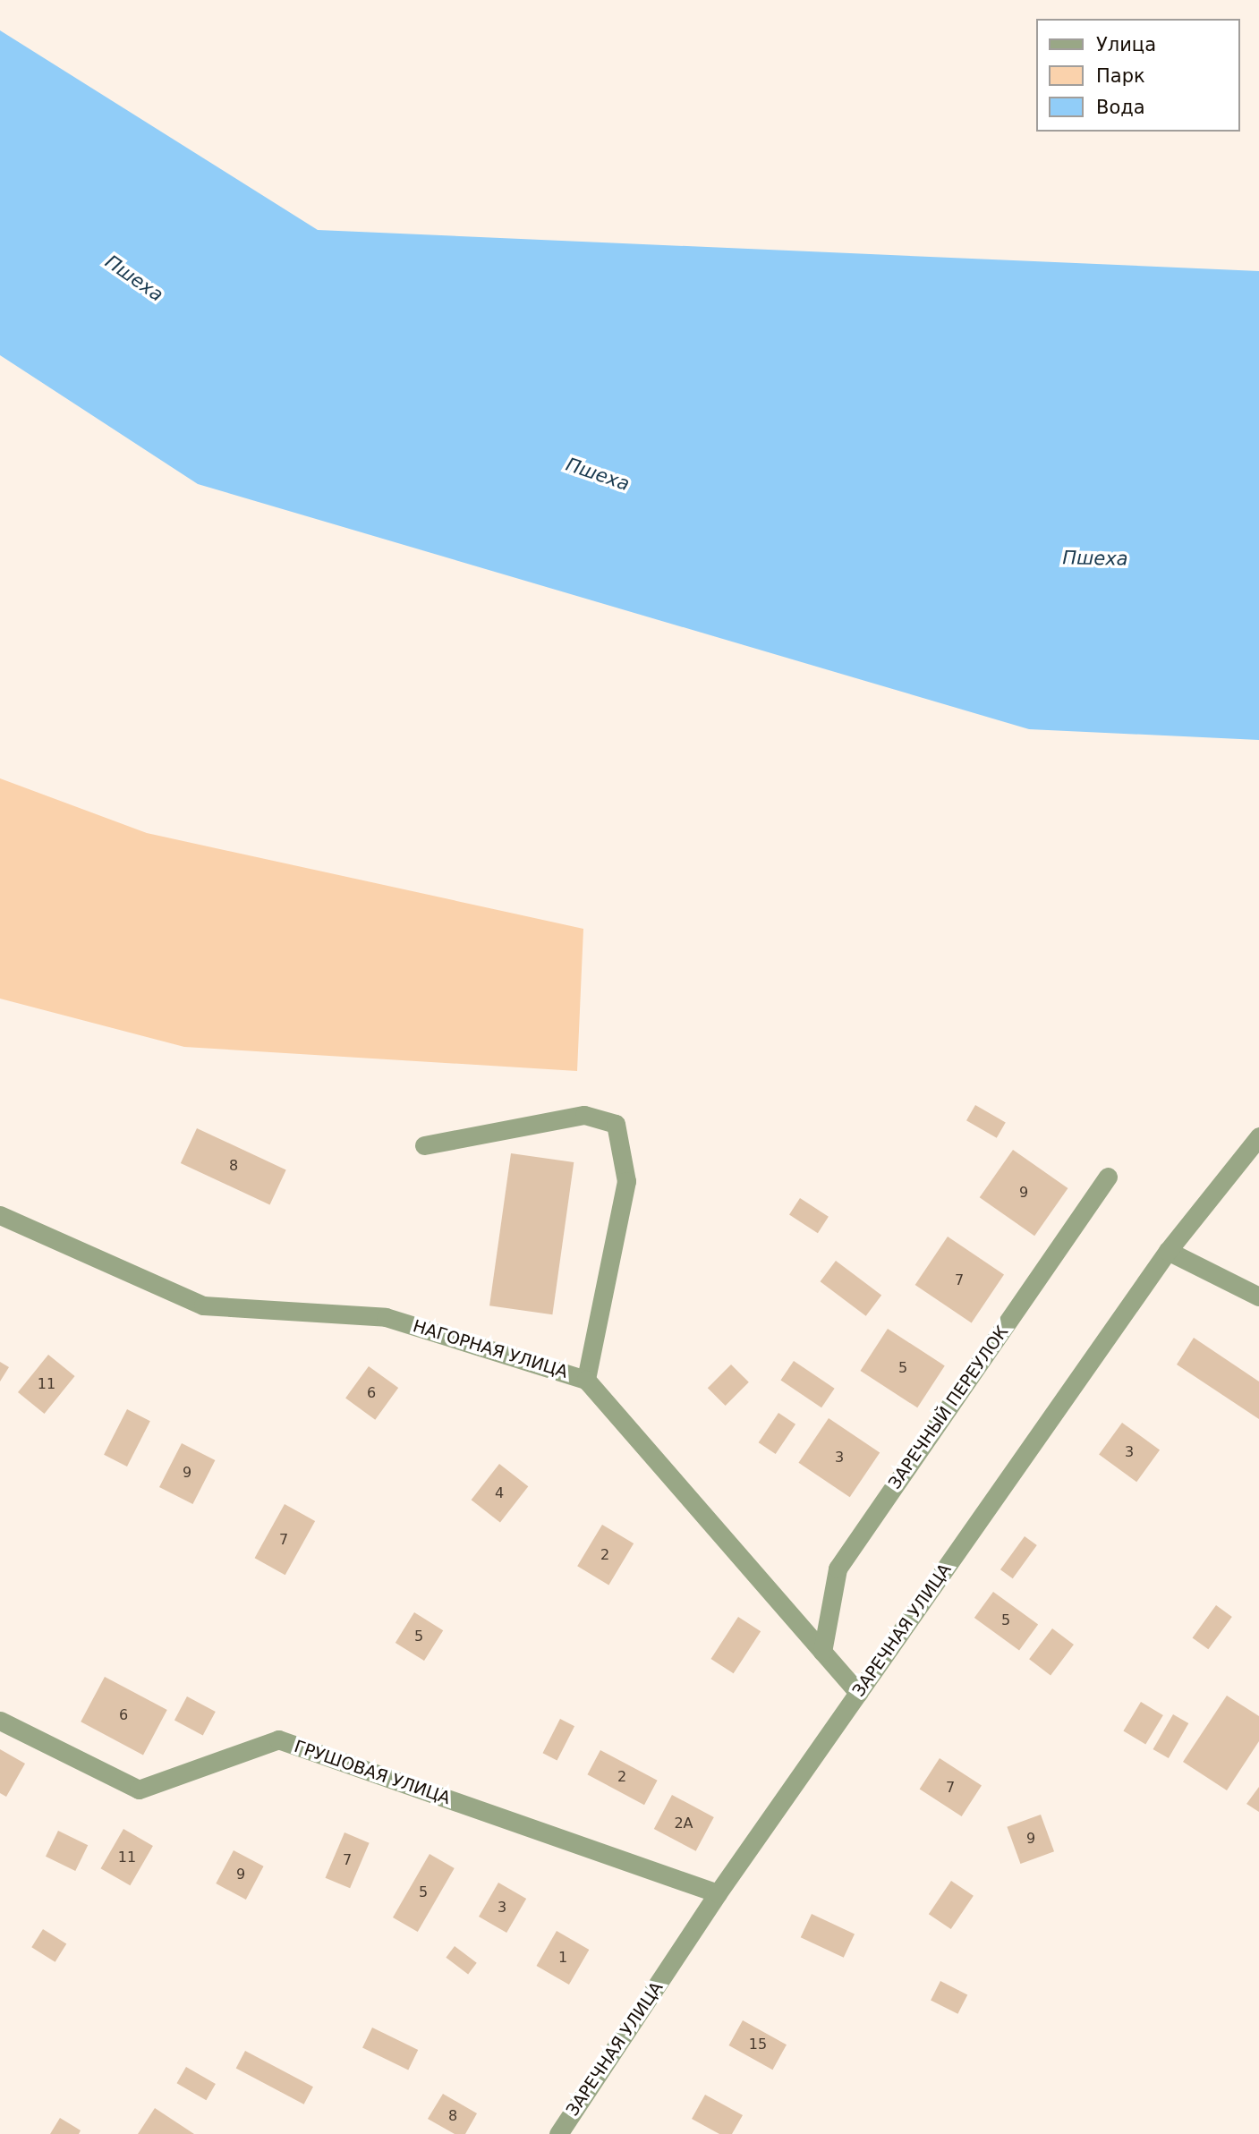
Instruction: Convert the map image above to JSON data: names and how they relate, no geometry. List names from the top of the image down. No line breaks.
{"streets":{"street":["НАГОРНАЯ УЛИЦА","ЗАРЕЧНЫЙ ПЕРЕУЛОК","ЗАРЕЧНАЯ УЛИЦА","ГРУШОВАЯ УЛИЦА"]},"crossings":[["НАГОРНАЯ УЛИЦА","ЗАРЕЧНЫЙ ПЕРЕУЛОК"],["НАГОРНАЯ УЛИЦА","ЗАРЕЧНАЯ УЛИЦА"],["ЗАРЕЧНАЯ УЛИЦА","ГРУШОВАЯ УЛИЦА"]],"water":["Пшеха"],"house_numbers":["8","9","7","5","11","6","3","3","9","4","7","2","5","5","6","2","7","2А","9","11","7","9","5","3","1","15","8"],"legend":["Улица","Парк","Вода"]}
